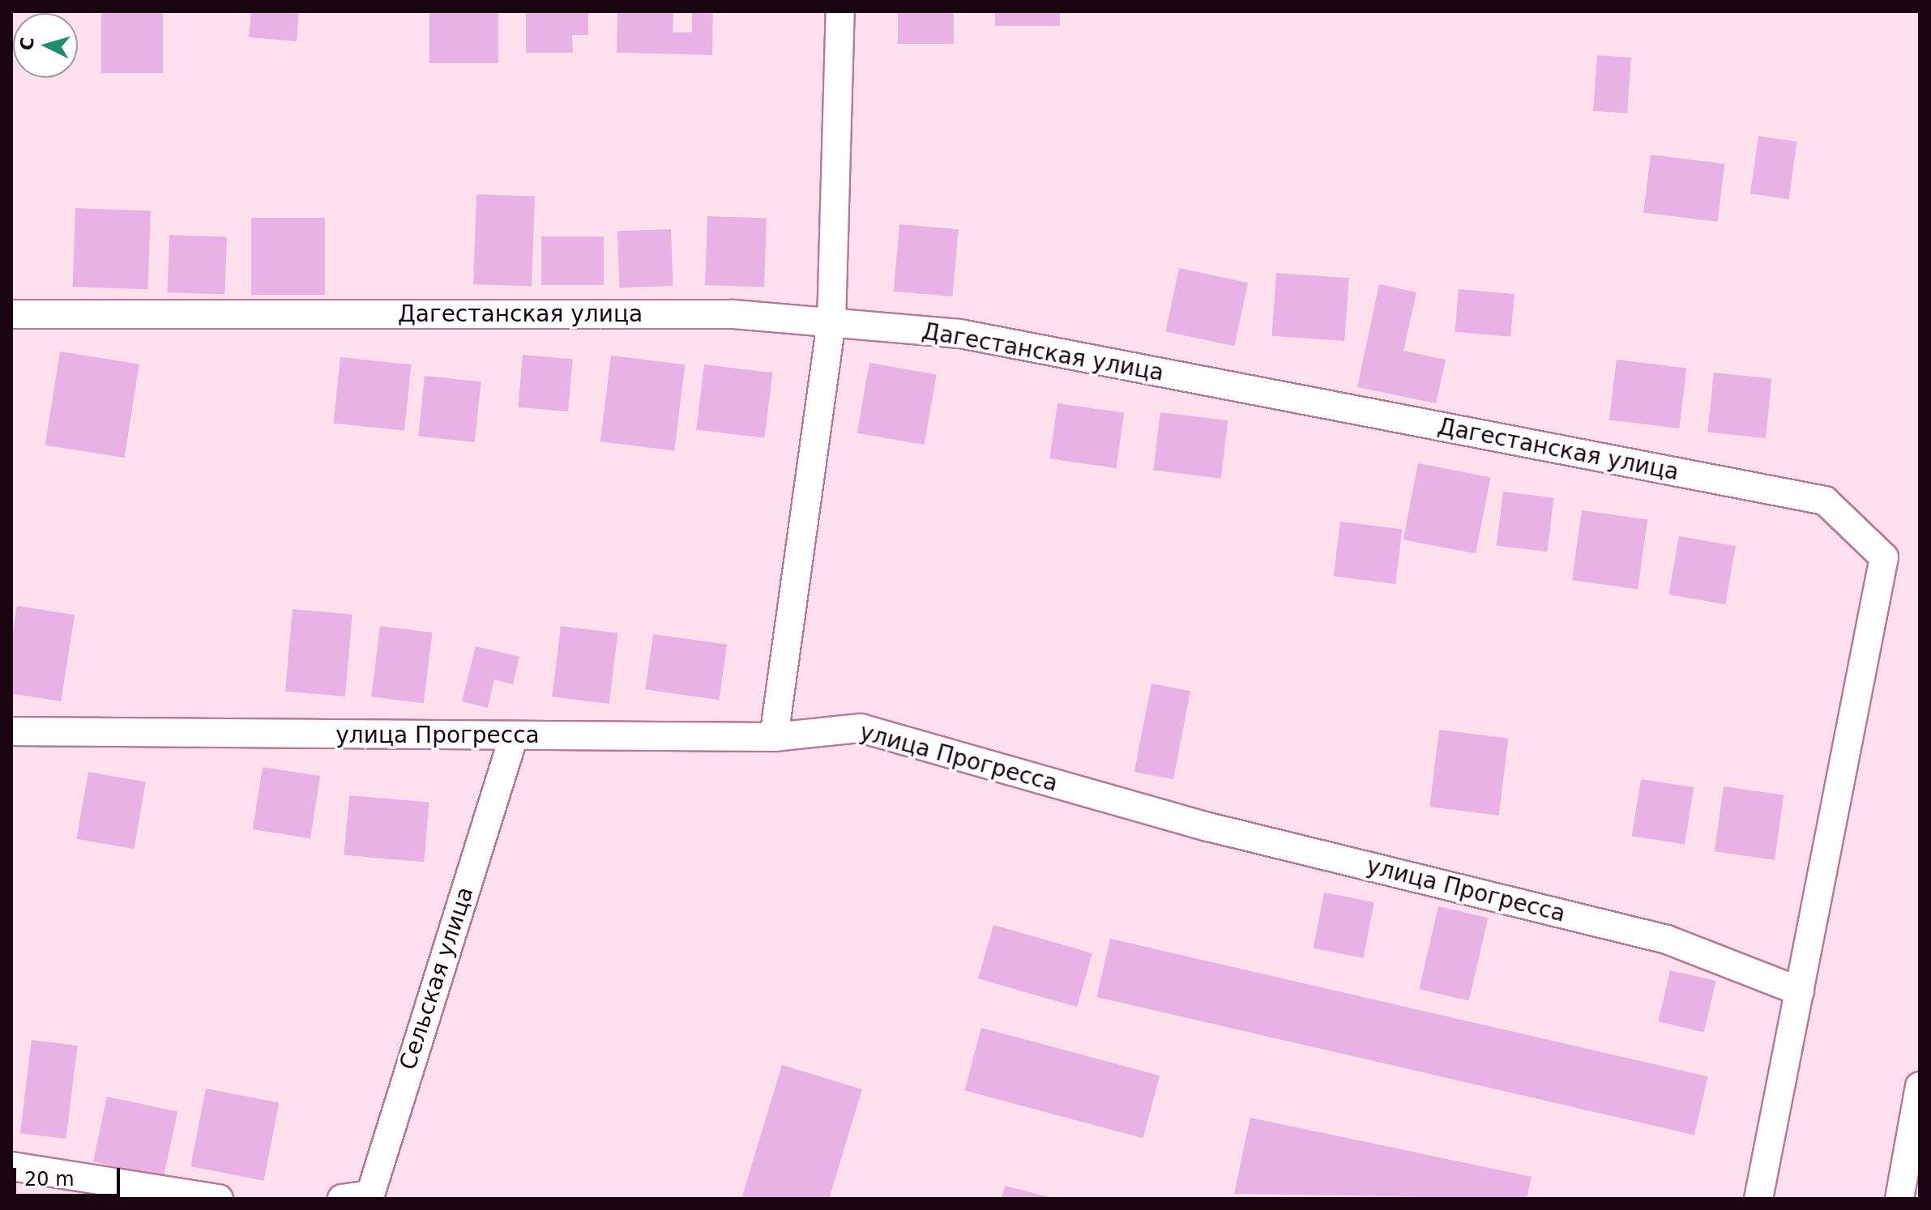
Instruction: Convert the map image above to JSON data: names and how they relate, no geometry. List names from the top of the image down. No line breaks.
{"streets":{"street":["Дагестанская улица","улица Прогресса","Сельская улица"]},"crossings":[["Дагестанская улица","улица Прогресса"],["улица Прогресса","Сельская улица"]],"scale_bar":"20 m","north":"left"}
